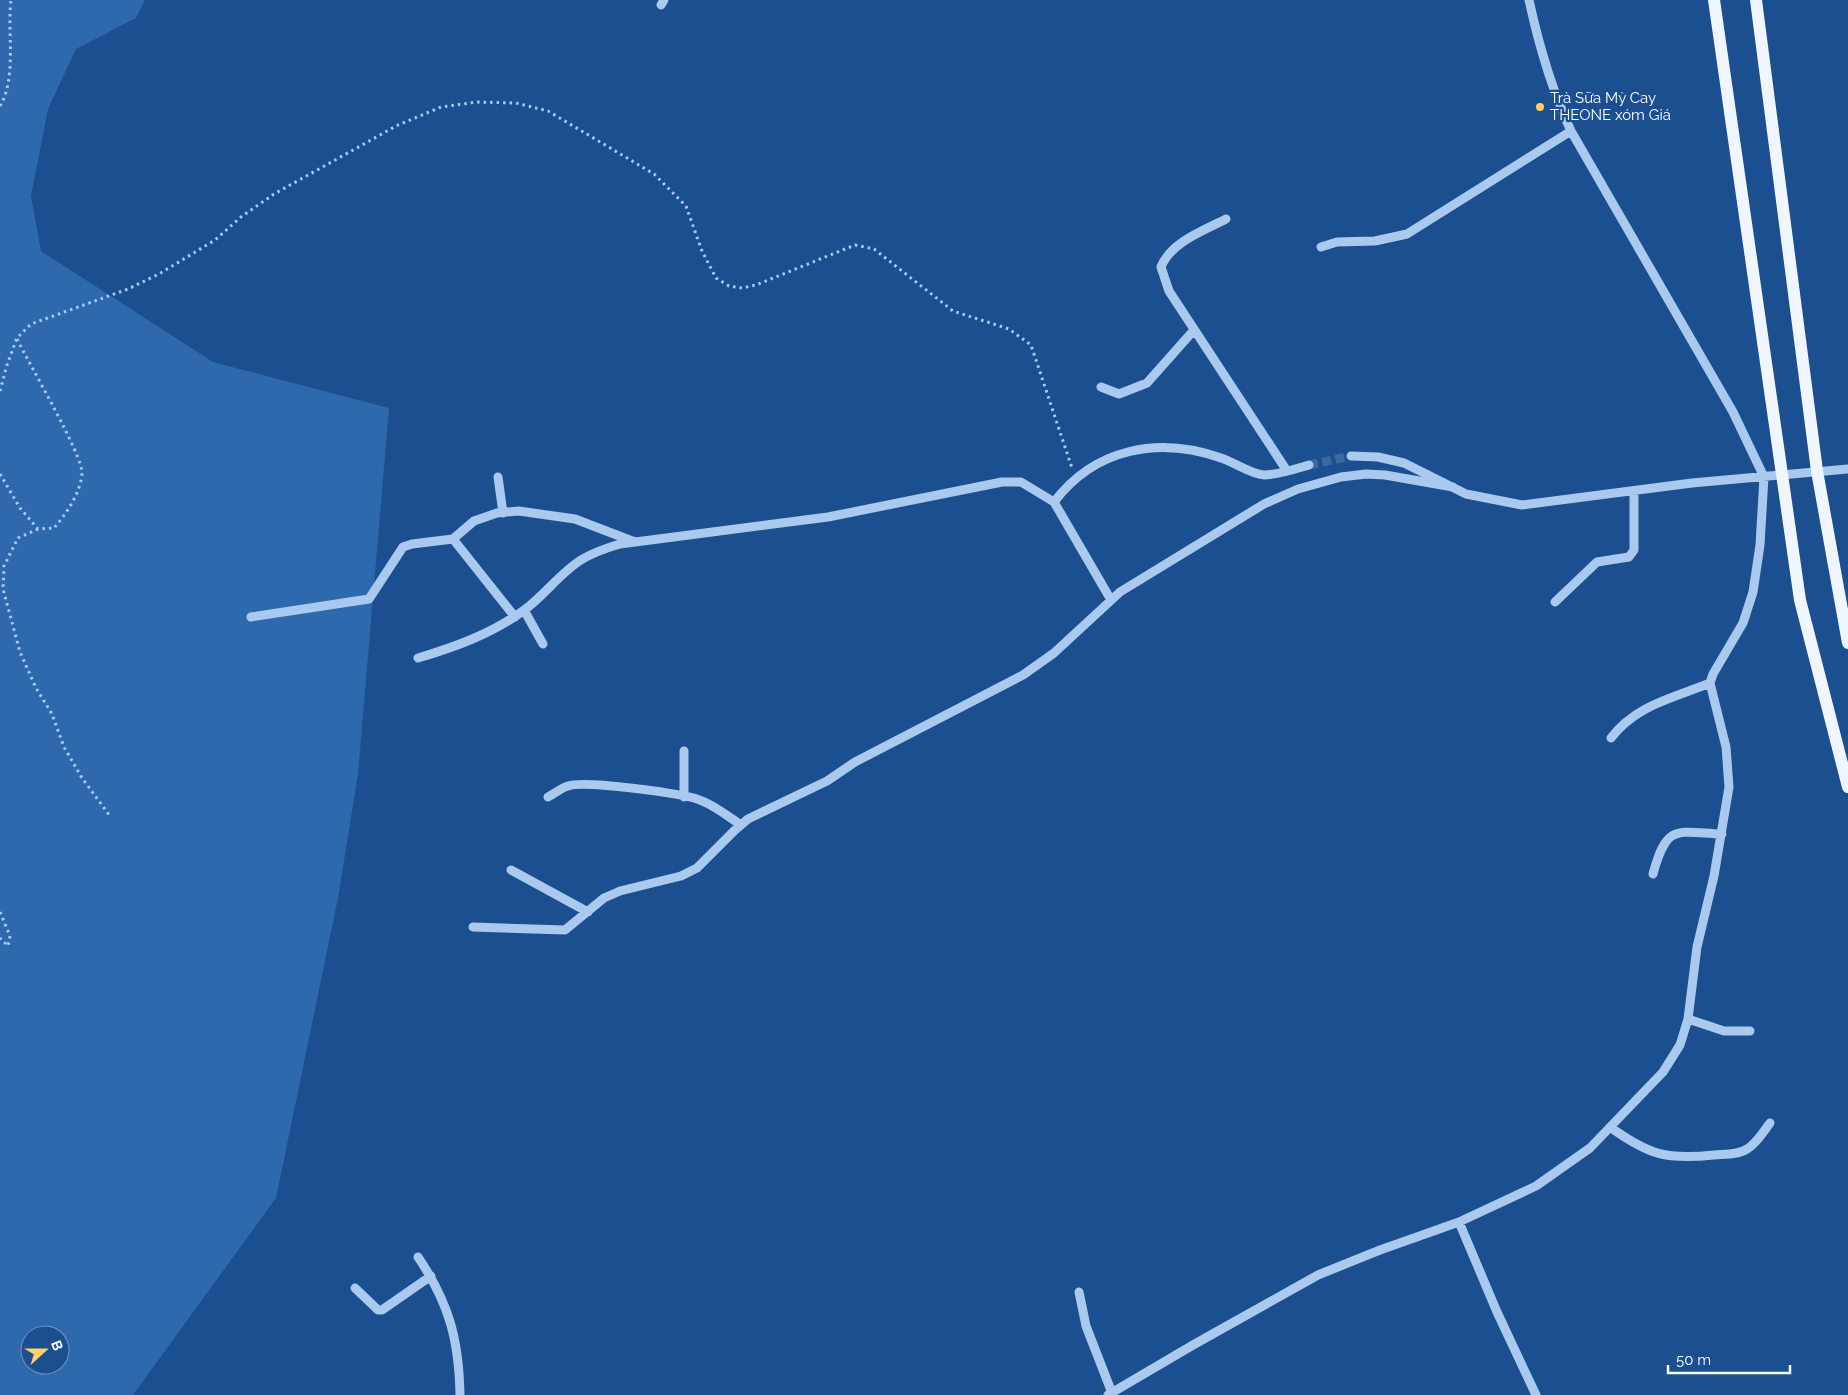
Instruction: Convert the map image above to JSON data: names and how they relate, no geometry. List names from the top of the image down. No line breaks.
{"places":["Trà Sữa Mỳ Cay THEONE xóm Giá"],"scale_bar":"50 m","north":"right"}
